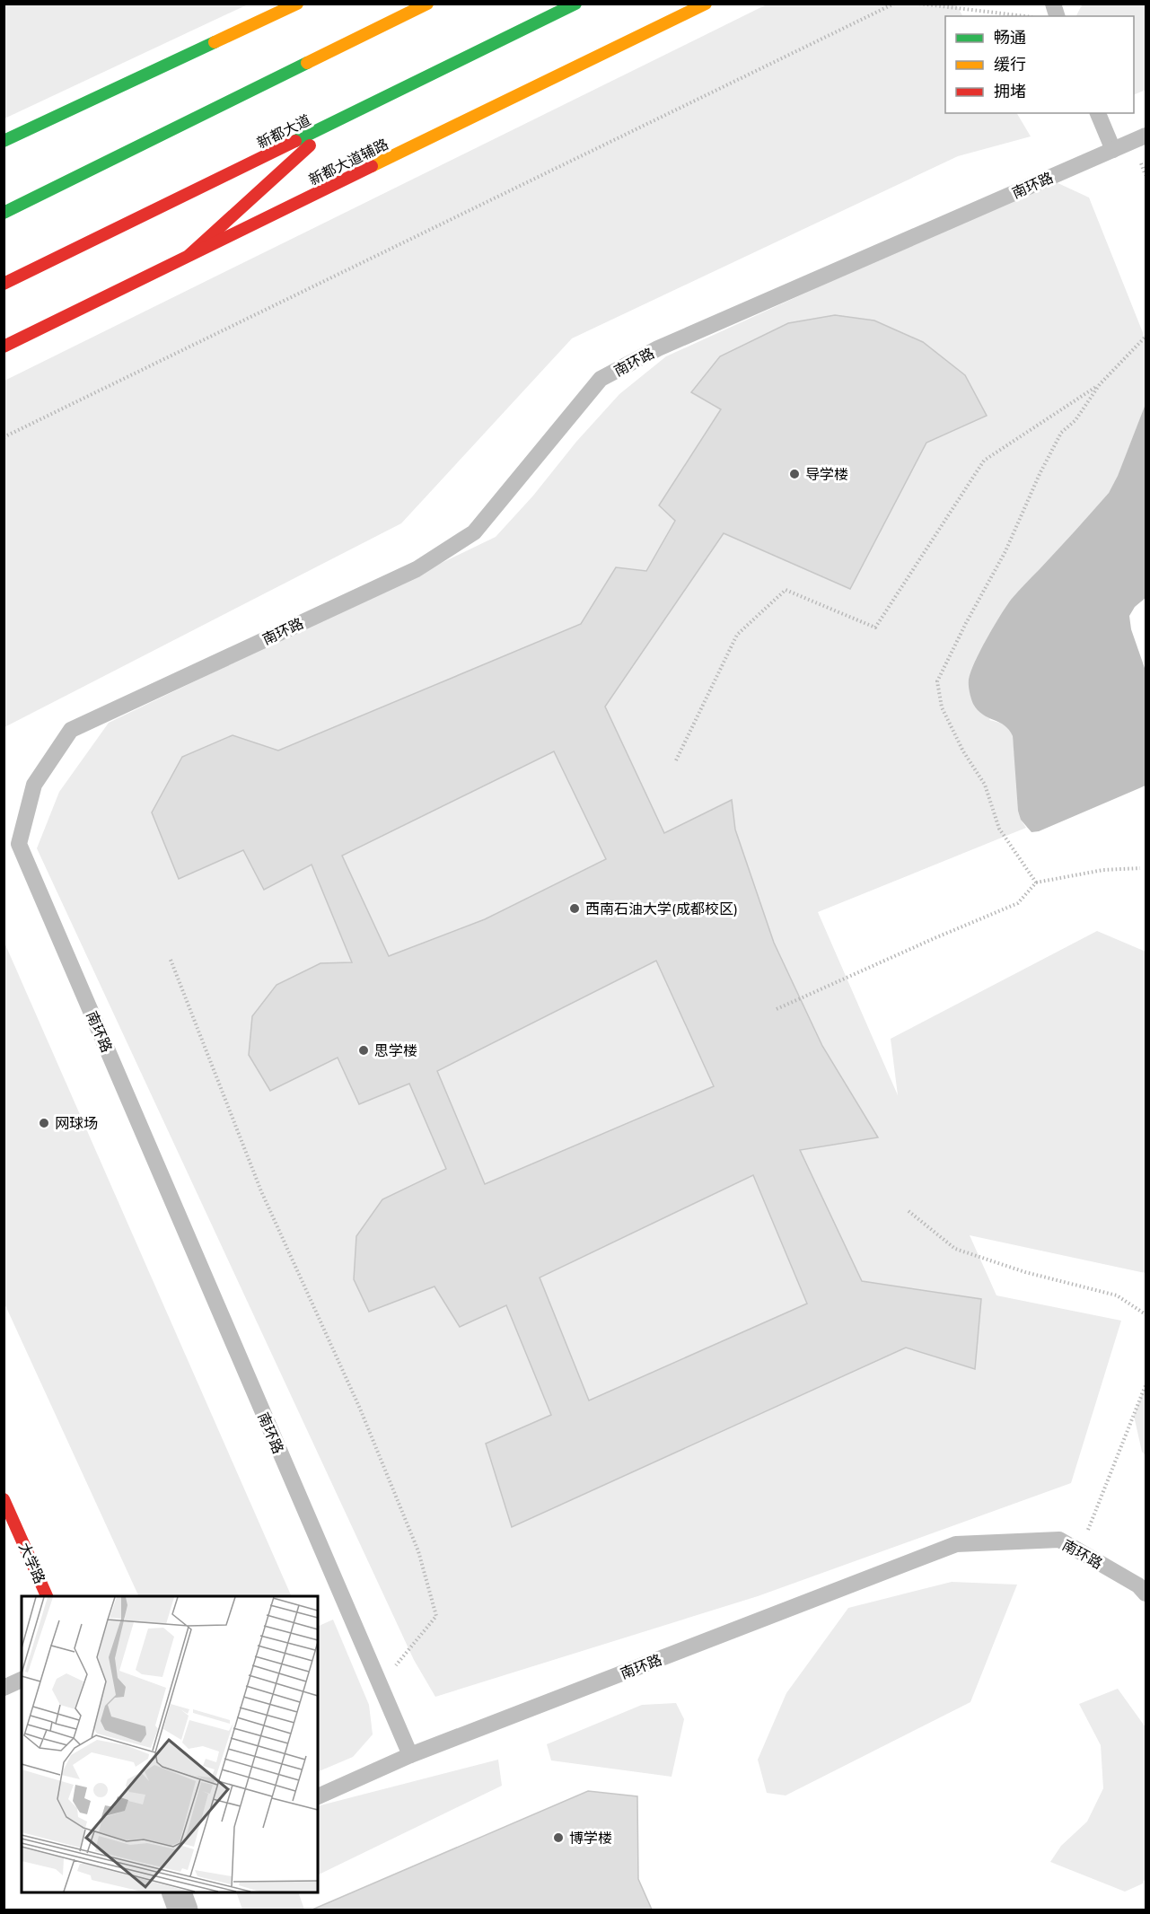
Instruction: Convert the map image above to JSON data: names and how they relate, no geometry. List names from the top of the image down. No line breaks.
{"streets":{"main road":["新都大道","新都大道辅路","大学路"],"lane":["南环路"]},"places":["导学楼","西南石油大学(成都校区)","思学楼","网球场","博学楼"],"legend":["畅通","缓行","拥堵"]}
